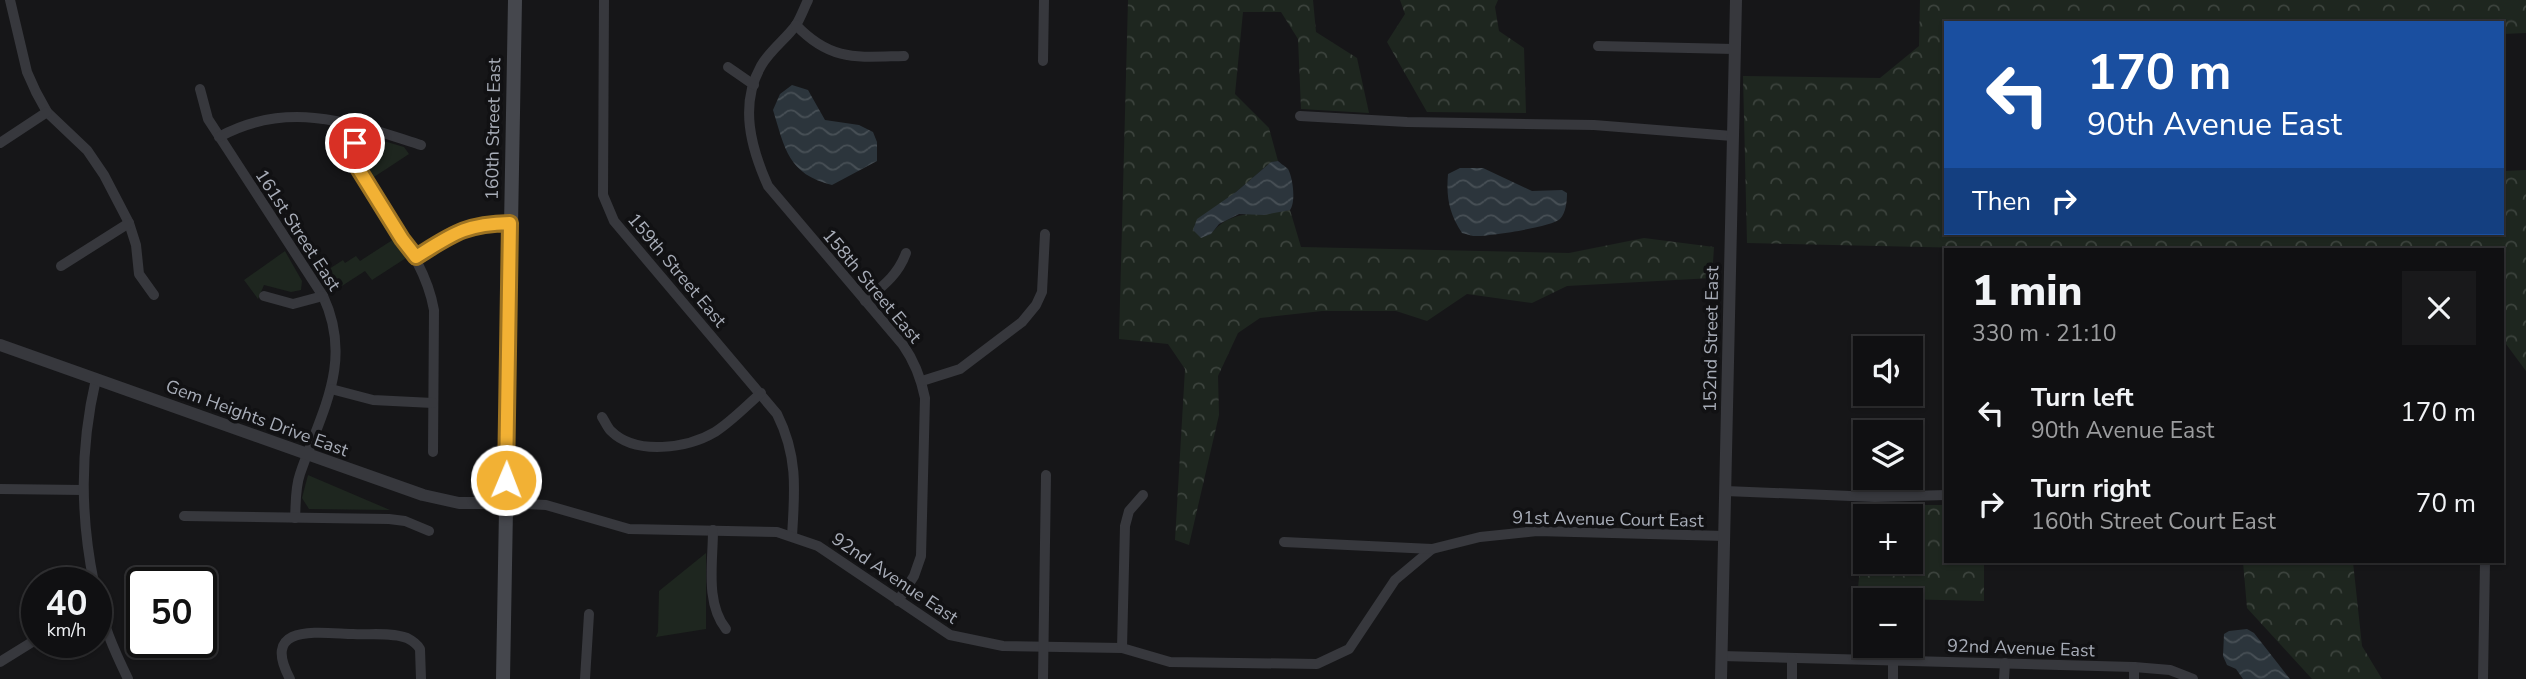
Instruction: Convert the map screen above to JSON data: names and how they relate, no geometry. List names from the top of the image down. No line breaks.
{"streets":{"main road":["160th Street East"],"street":["161st Street East","159th Street East","158th Street East","152nd Street East","Gem Heights Drive East","91st Avenue Court East","92nd Avenue East"]},"crossings":[["160th Street East","Gem Heights Drive East"],["160th Street East","92nd Avenue East"],["161st Street East","Gem Heights Drive East"],["159th Street East","92nd Avenue East"],["158th Street East","92nd Avenue East"],["152nd Street East","91st Avenue Court East"],["152nd Street East","92nd Avenue East"],["Gem Heights Drive East","92nd Avenue East"],["91st Avenue Court East","92nd Avenue East"]],"page":{"turn":["170 m","90th Avenue East"],"then":"Then","heading":["1 min","330 m · 21:10"],"map_buttons":["+","−"],"list":[{"name":"Turn left","note":"90th Avenue East","value":"170 m"},{"name":"Turn right","note":"160th Street Court East","value":"70 m"}],"speed":"40 km/h","limit":"50"}}
